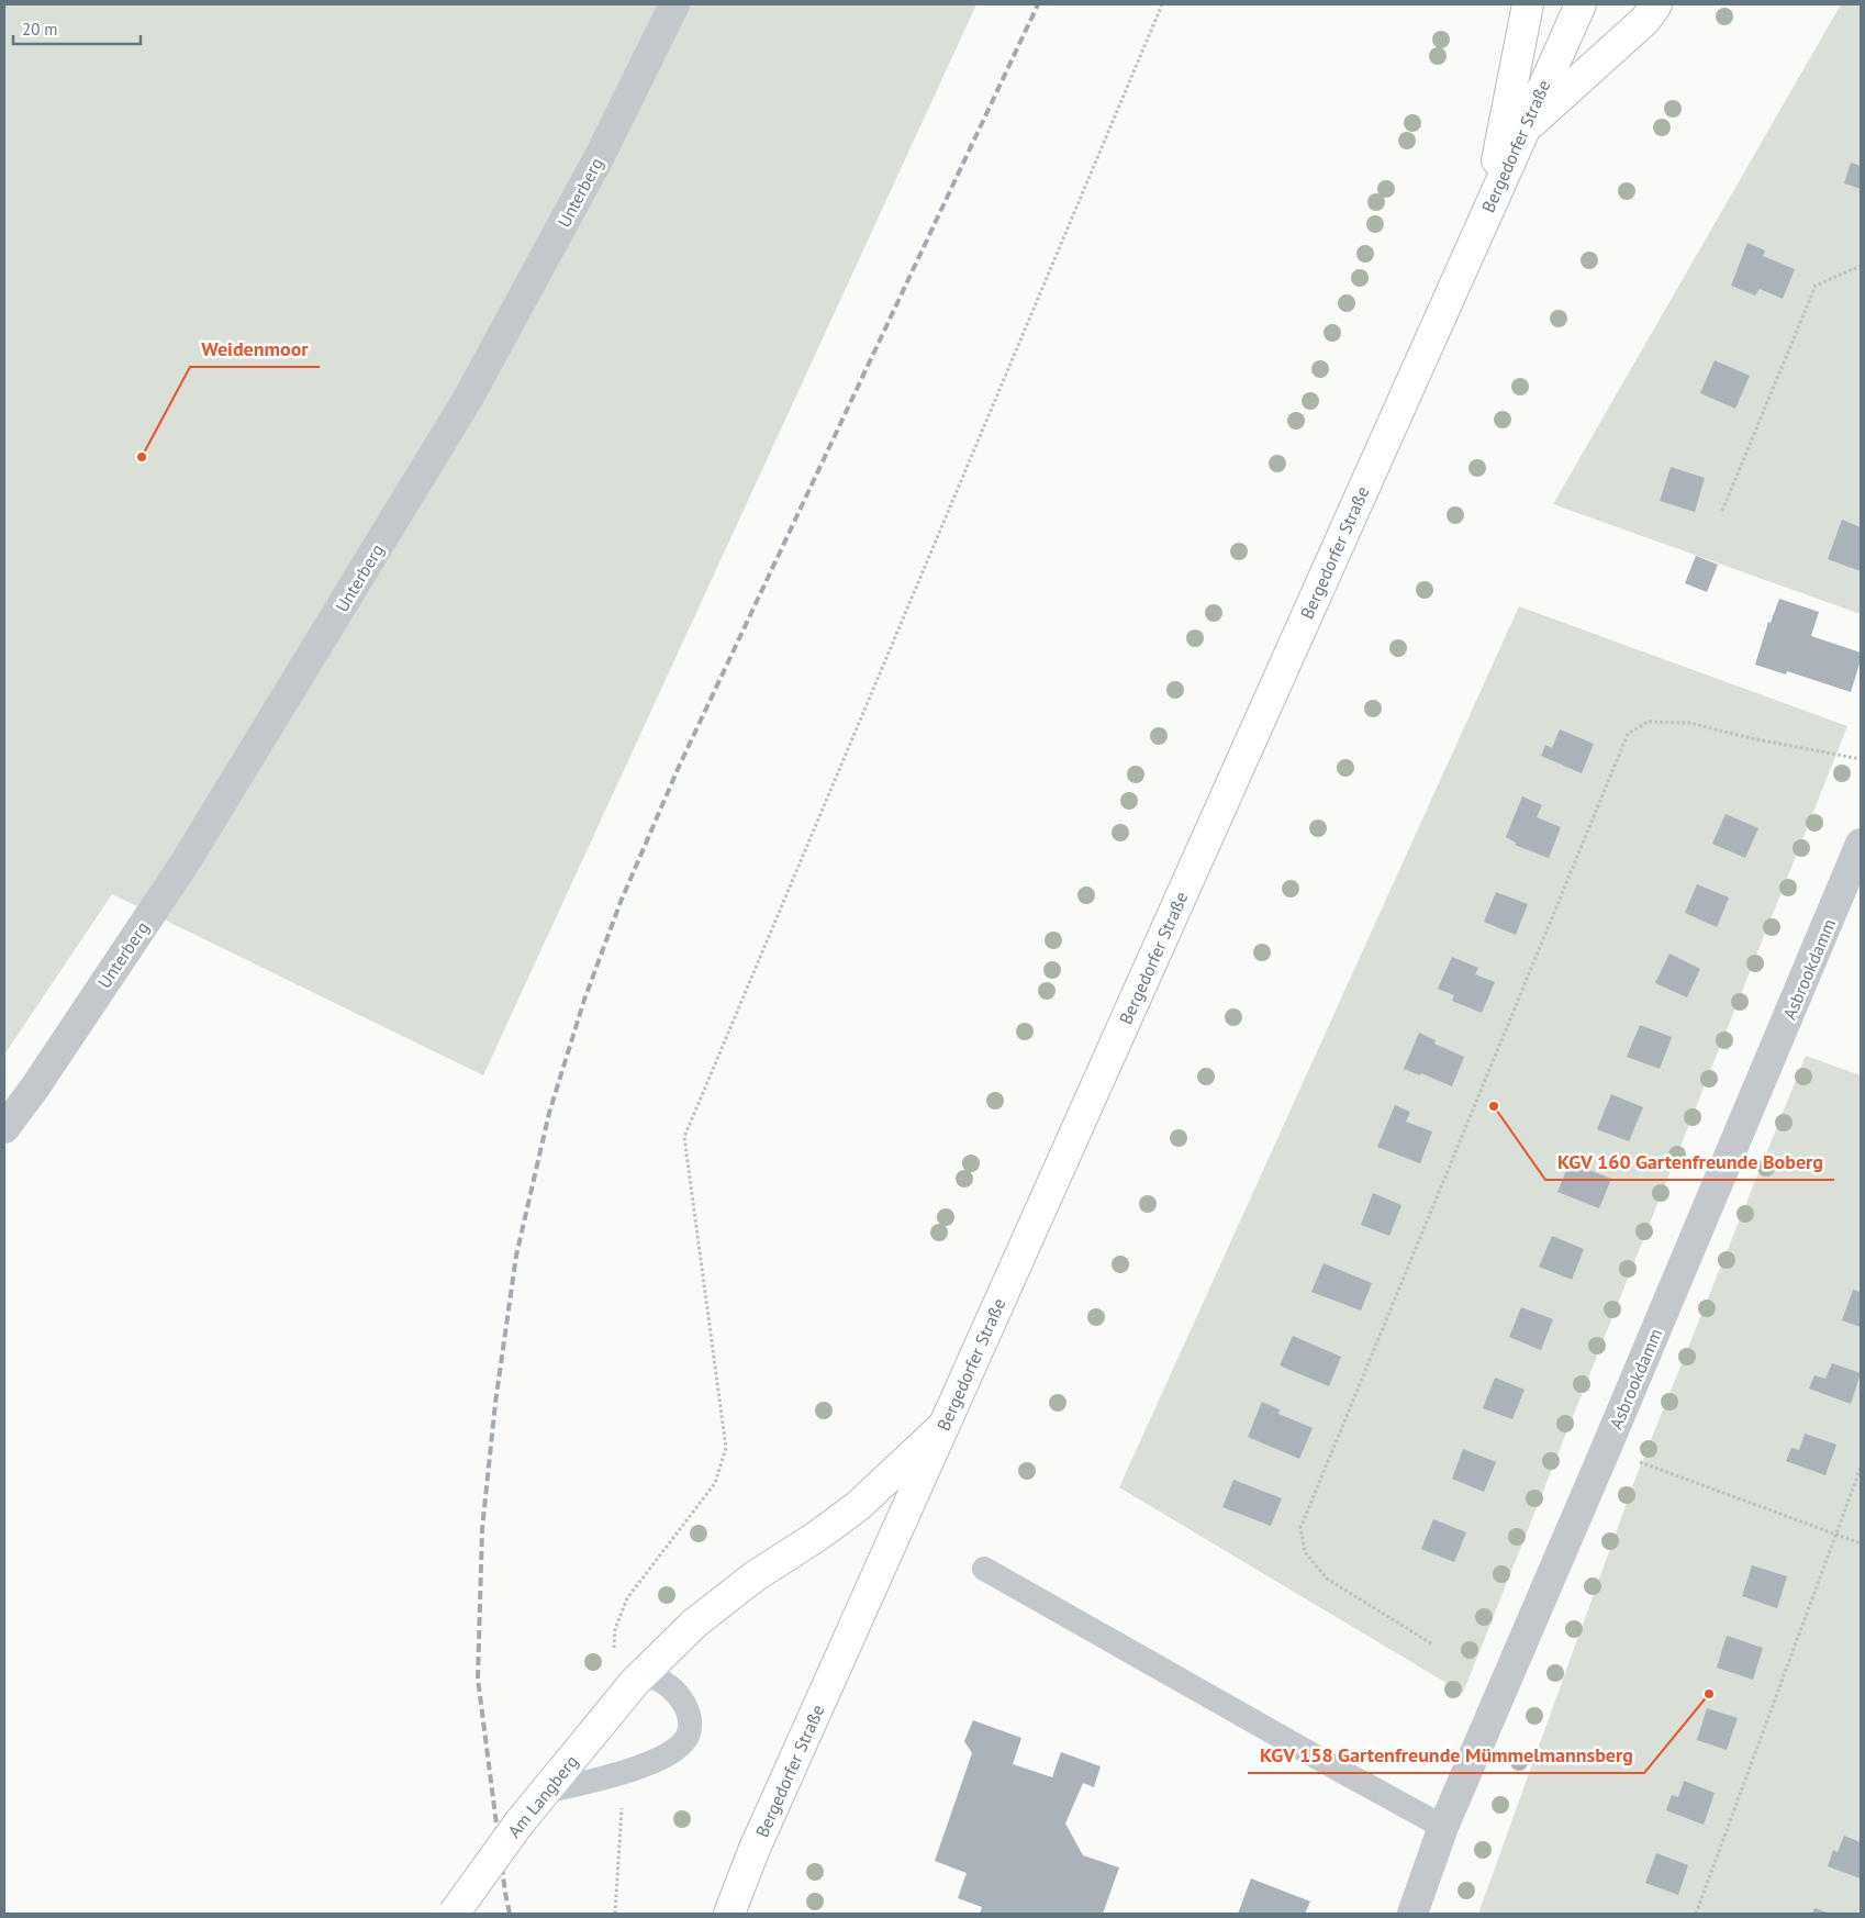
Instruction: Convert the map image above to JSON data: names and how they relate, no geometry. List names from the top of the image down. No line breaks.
{"streets":{"main road":["Bergedorfer Straße","Am Langberg"],"street":["Unterberg","Asbrookdamm"]},"crossings":[["Bergedorfer Straße","Am Langberg"]],"places":["Weidenmoor","KGV 160 Gartenfreunde Boberg","KGV 158 Gartenfreunde Mümmelmannsberg"],"scale_bar":"20 m"}
